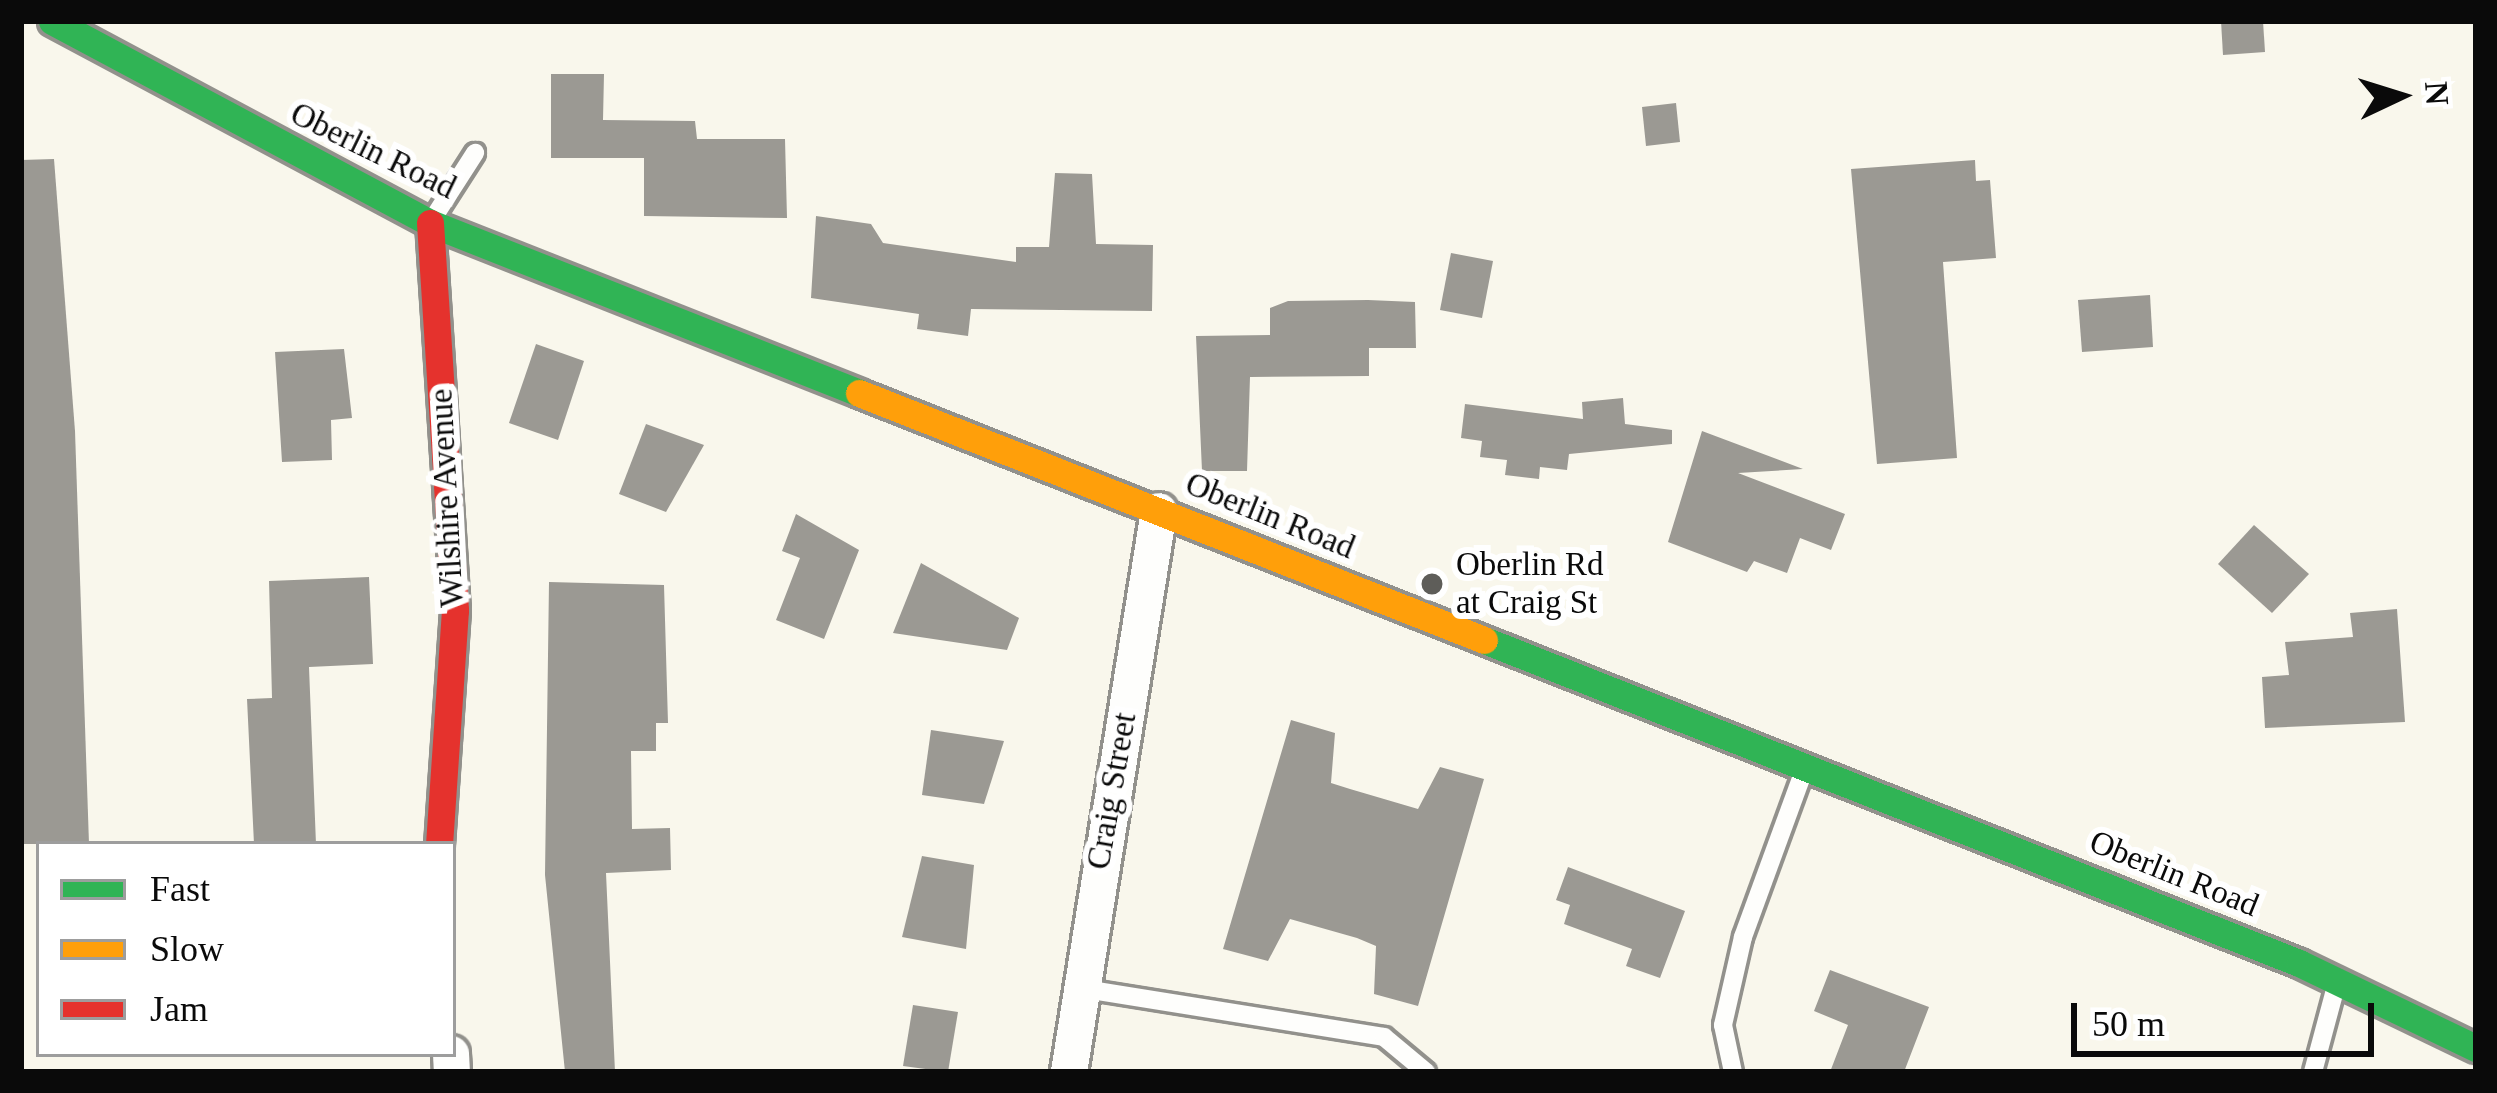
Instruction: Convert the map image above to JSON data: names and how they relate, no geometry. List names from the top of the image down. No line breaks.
{"streets":{"main road":["Oberlin Road","Wilshire Avenue"],"street":["Craig Street"]},"crossings":[["Oberlin Road","Wilshire Avenue"],["Oberlin Road","Craig Street"]],"places":["Oberlin Rd at Craig St"],"legend":["Fast","Slow","Jam"],"scale_bar":"50 m","north":"right"}
